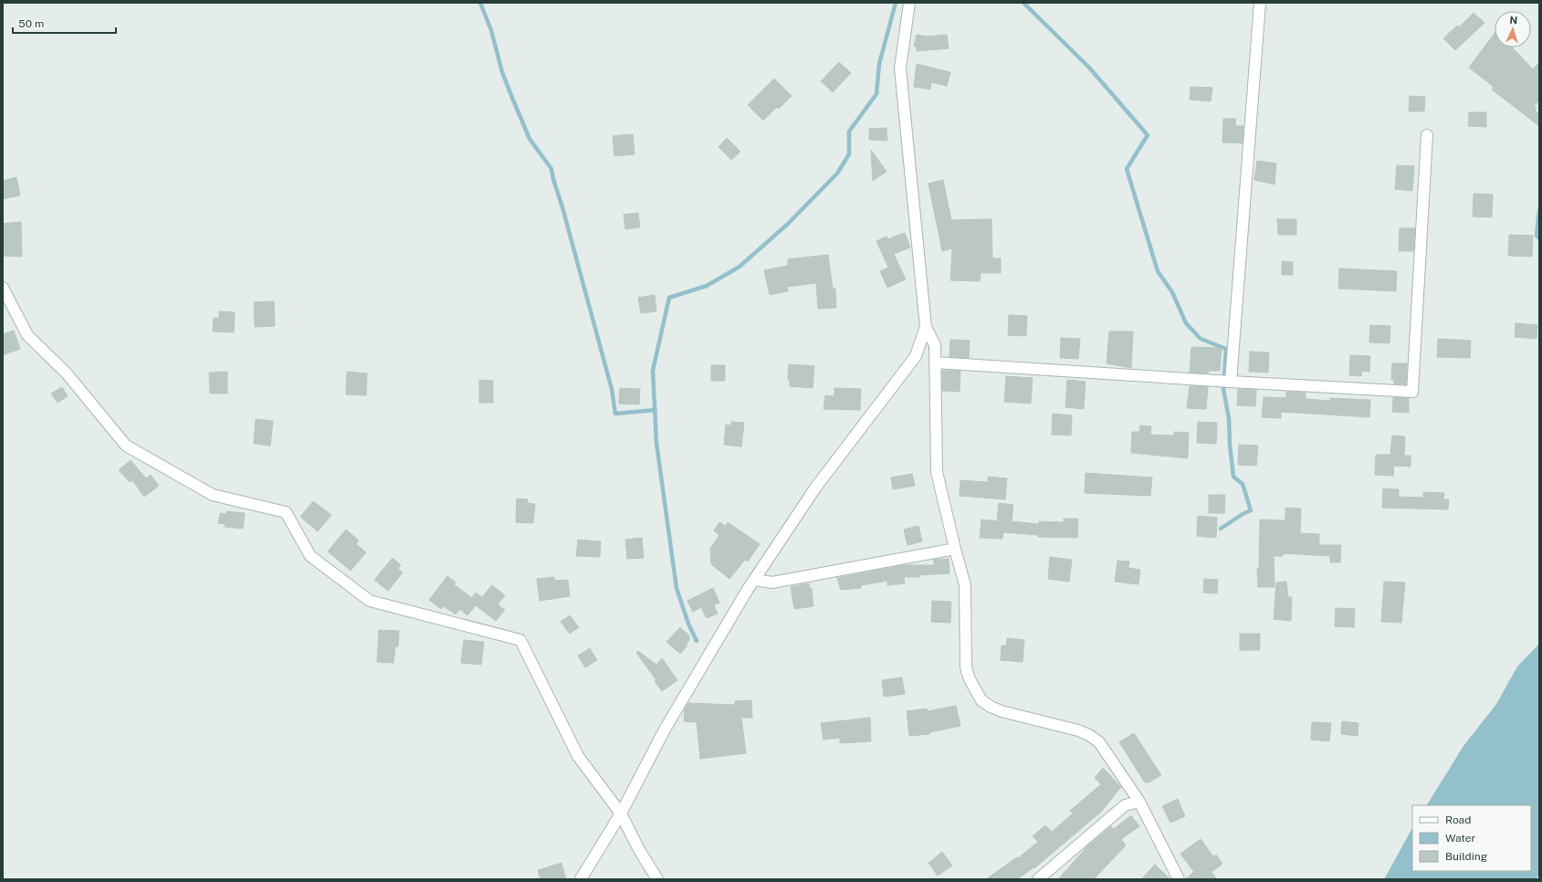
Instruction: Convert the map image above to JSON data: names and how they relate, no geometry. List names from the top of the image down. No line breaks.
{"legend":["Road","Water","Building"],"scale_bar":"50 m","north":"top"}
